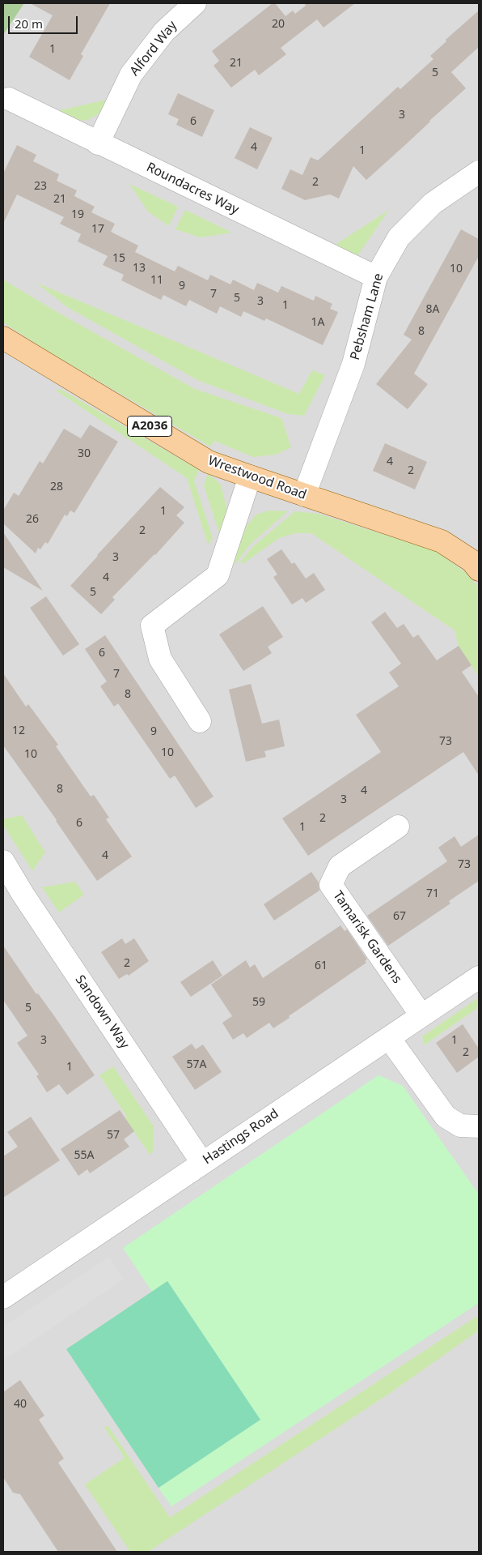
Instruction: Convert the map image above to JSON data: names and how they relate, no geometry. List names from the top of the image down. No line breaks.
{"streets":{"main road":["A2036","Wrestwood Road"],"street":["Alford Way","Roundacres Way","Pebsham Lane","Tamarisk Gardens","Sandown Way","Hastings Road"]},"crossings":[["Alford Way","Roundacres Way"],["Roundacres Way","Pebsham Lane"],["Pebsham Lane","Wrestwood Road"],["Tamarisk Gardens","Hastings Road"],["Sandown Way","Hastings Road"]],"house_numbers":["20","1","21","5","3","6","4","1","2","23","21","19","17","15","13","10","11","9","7","5","3","1","8A","1A","8","30","4","2","28","1","26","2","3","4","5","6","7","8","12","9","73","10","10","8","4","3","2","6","1","4","73","71","67","2","61","59","5","3","1","2","57A","1","57","55A","40"],"scale_bar":"20 m"}
